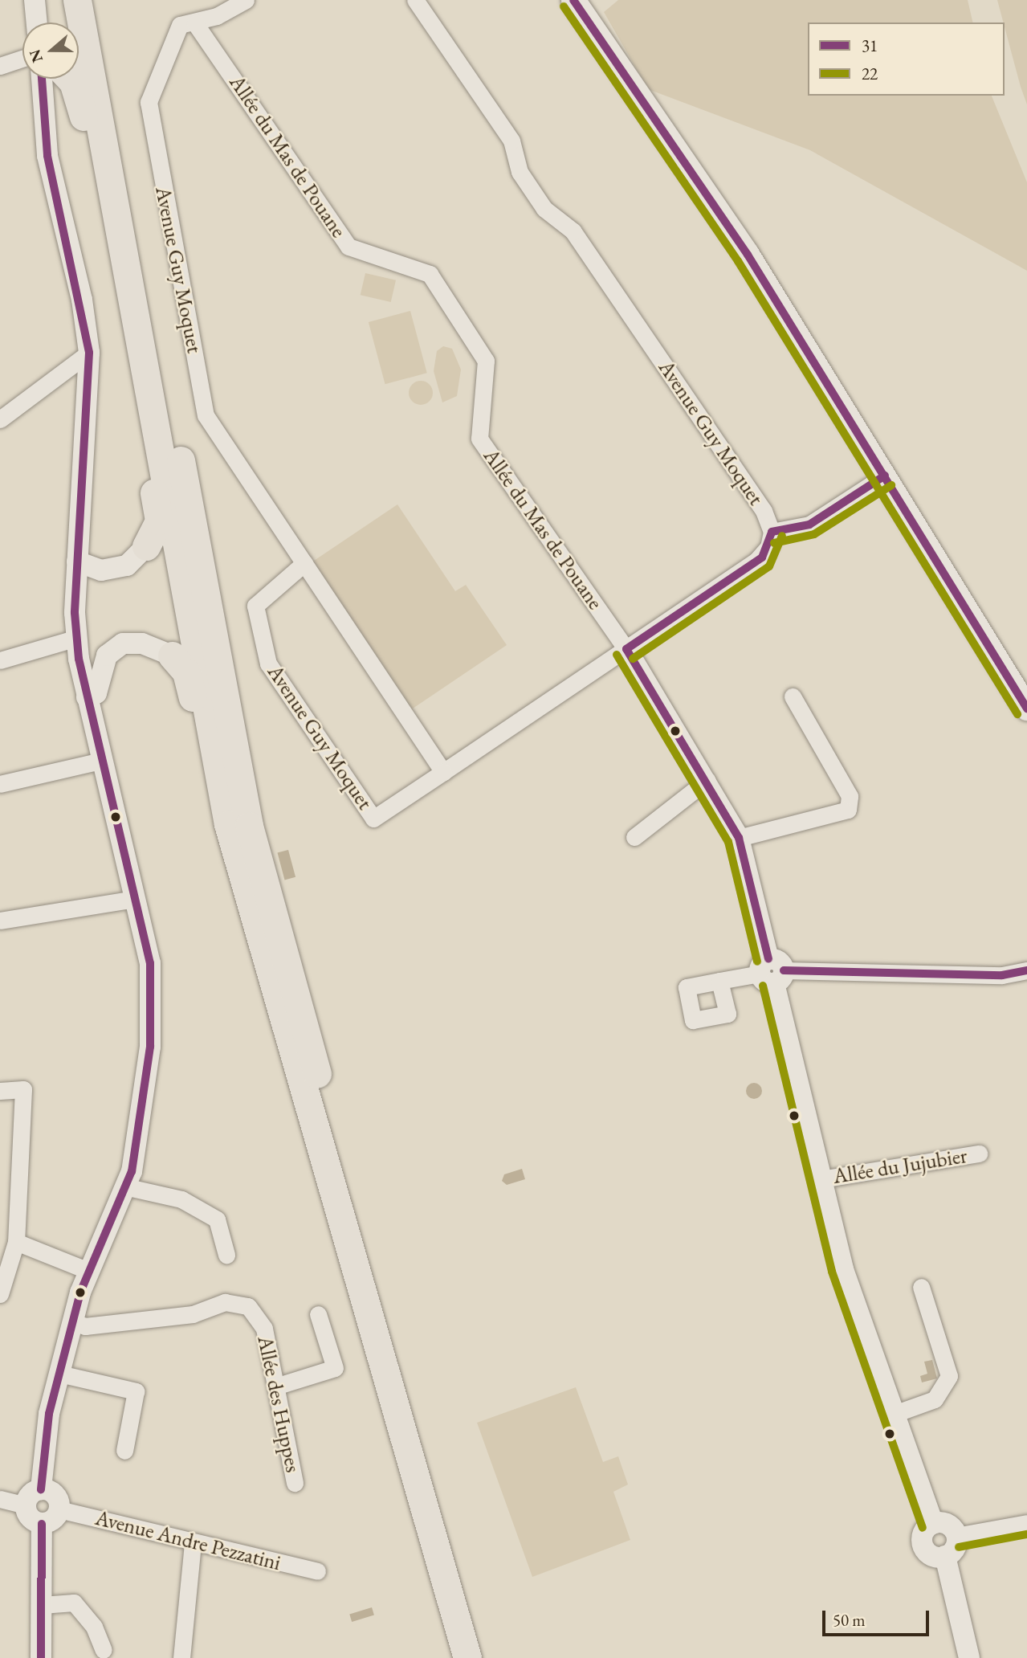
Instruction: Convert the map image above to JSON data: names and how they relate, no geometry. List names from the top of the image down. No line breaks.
{"streets":{"street":["Allée du Mas de Pouane","Avenue Guy Moquet","Allée du Jujubier","Allée des Huppes","Avenue Andre Pezzatini"]},"crossings":[["Allée du Mas de Pouane","Avenue Guy Moquet"]],"lines":["transit line 31","transit line 22"],"legend":["31","22"],"scale_bar":"50 m","north":"left"}
